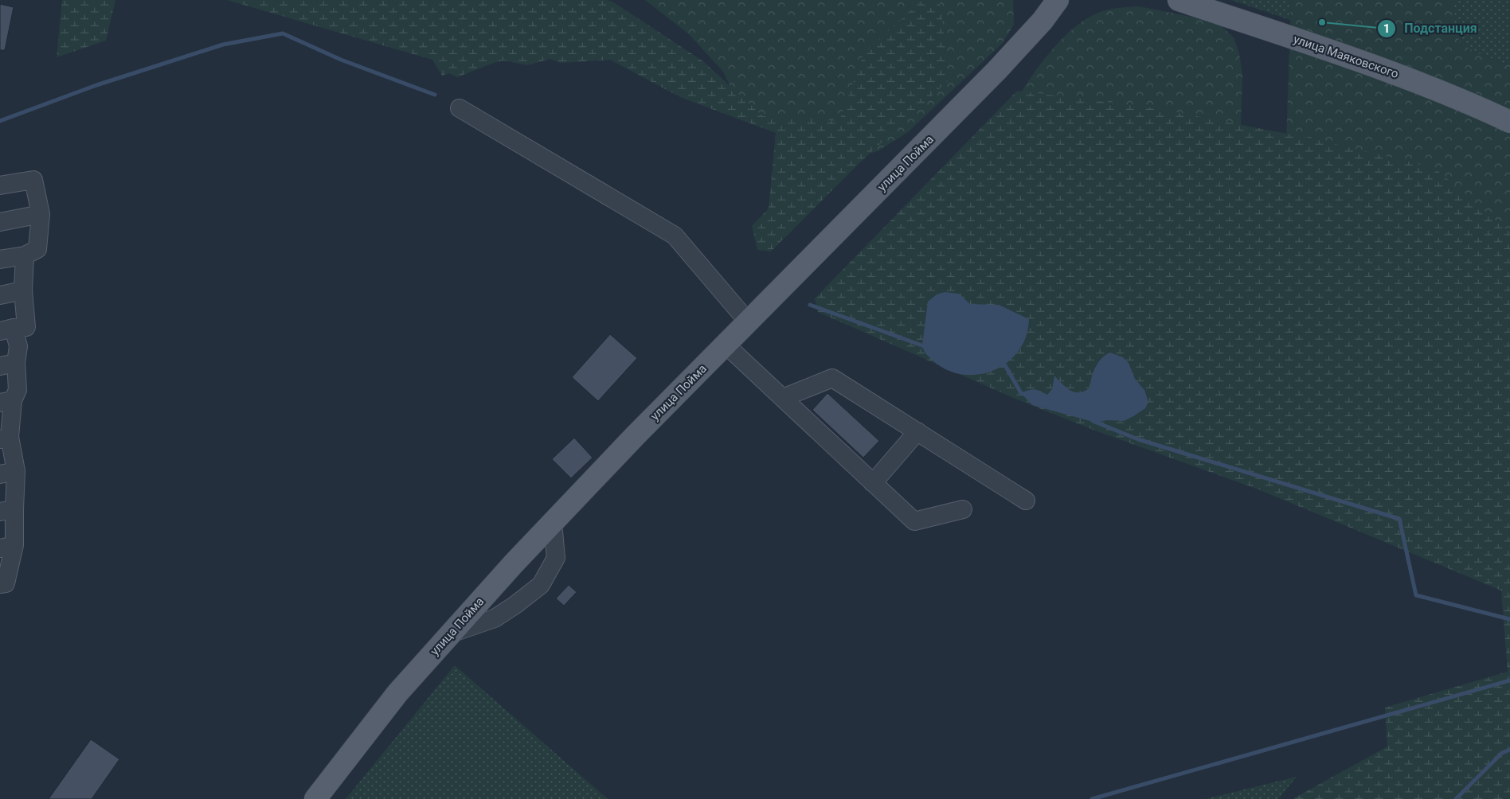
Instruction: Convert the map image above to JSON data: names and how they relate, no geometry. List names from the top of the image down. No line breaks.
{"streets":{"main road":["улица Маяковского","улица Пойма"]},"places":["Подстанция"]}
